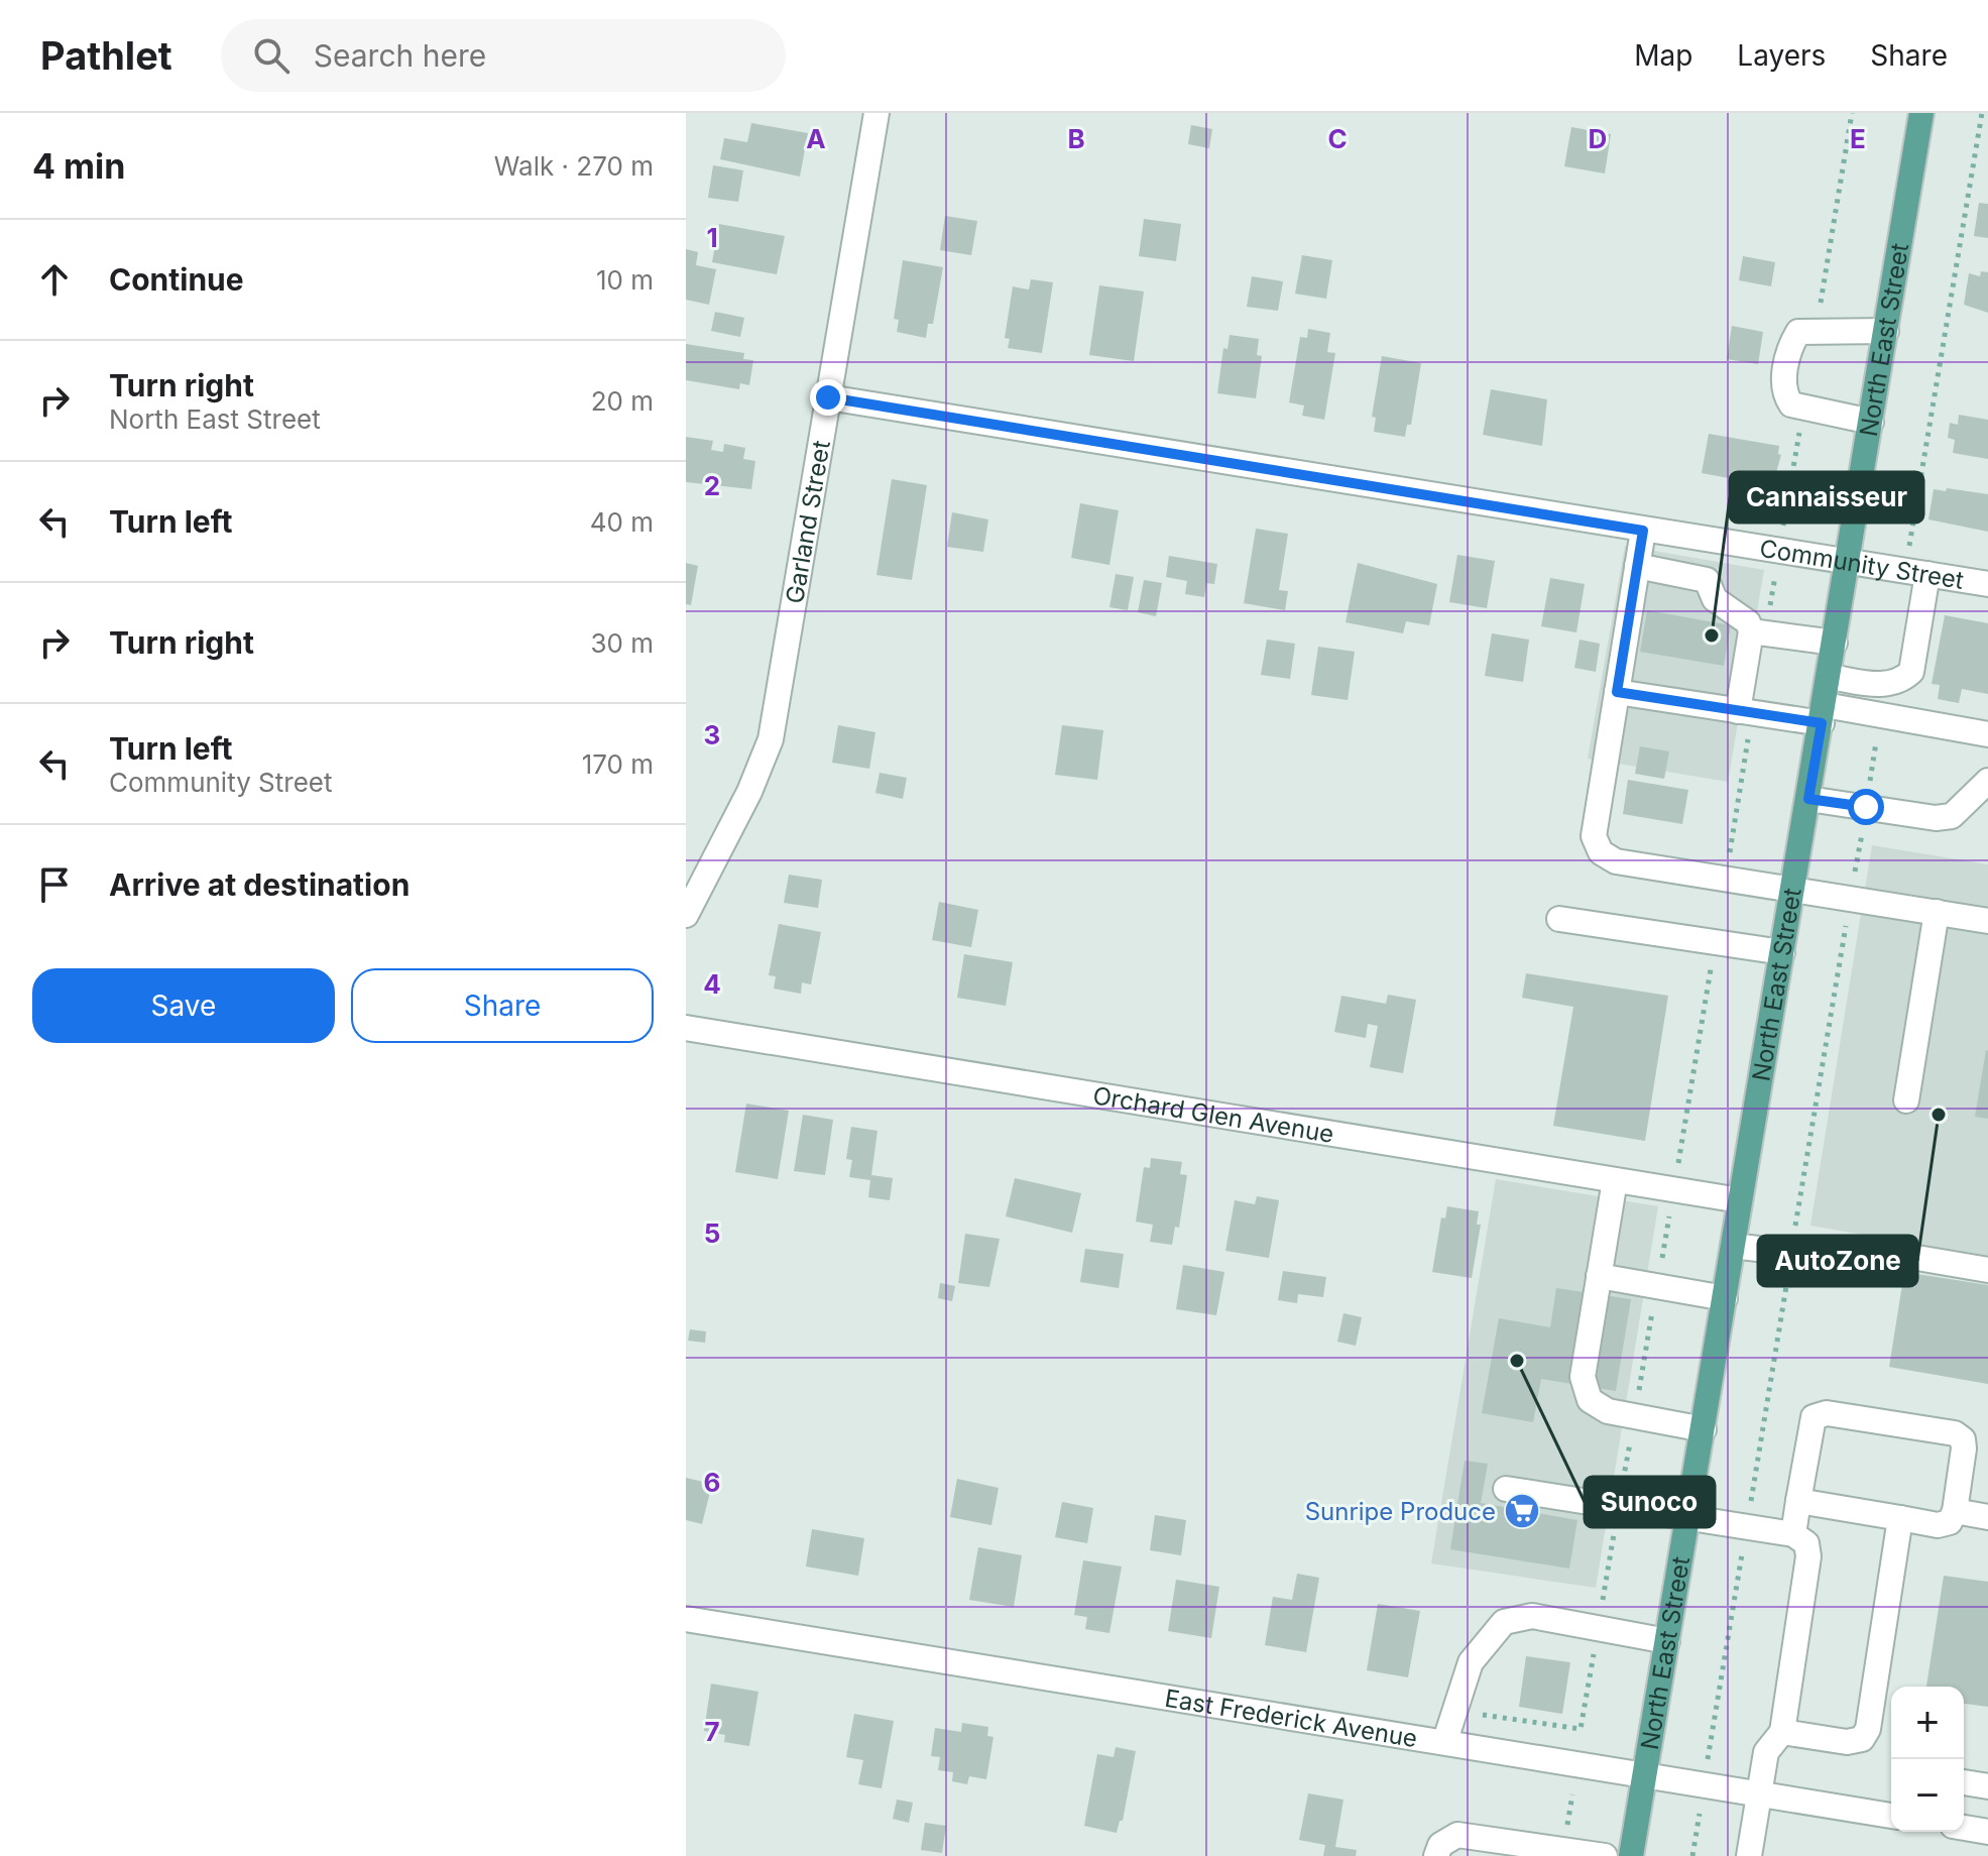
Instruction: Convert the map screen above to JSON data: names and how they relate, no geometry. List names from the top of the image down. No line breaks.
{"streets":{"main road":["North East Street"],"street":["Garland Street","Community Street","Orchard Glen Avenue","East Frederick Avenue"]},"crossings":[["North East Street","Community Street"],["North East Street","Orchard Glen Avenue"],["North East Street","East Frederick Avenue"],["Garland Street","Community Street"]],"places":{"other":["Cannaisseur","AutoZone","Sunoco"],"supermarket":["Sunripe Produce"]},"page":{"header":"Pathlet","search":"Search here","nav":["Map","Layers","Share"],"heading":["4 min","Walk · 270 m"],"list":[["Continue","10 m"],["Turn right","North East Street","20 m"],["Turn left","40 m"],["Turn right","30 m"],["Turn left","Community Street","170 m"],"Arrive at destination"],"buttons":["Save","Share"],"map_buttons":["+","−"]},"grid":{"columns":["A","B","C","D","E"],"rows":["1","2","3","4","5","6","7"]}}
